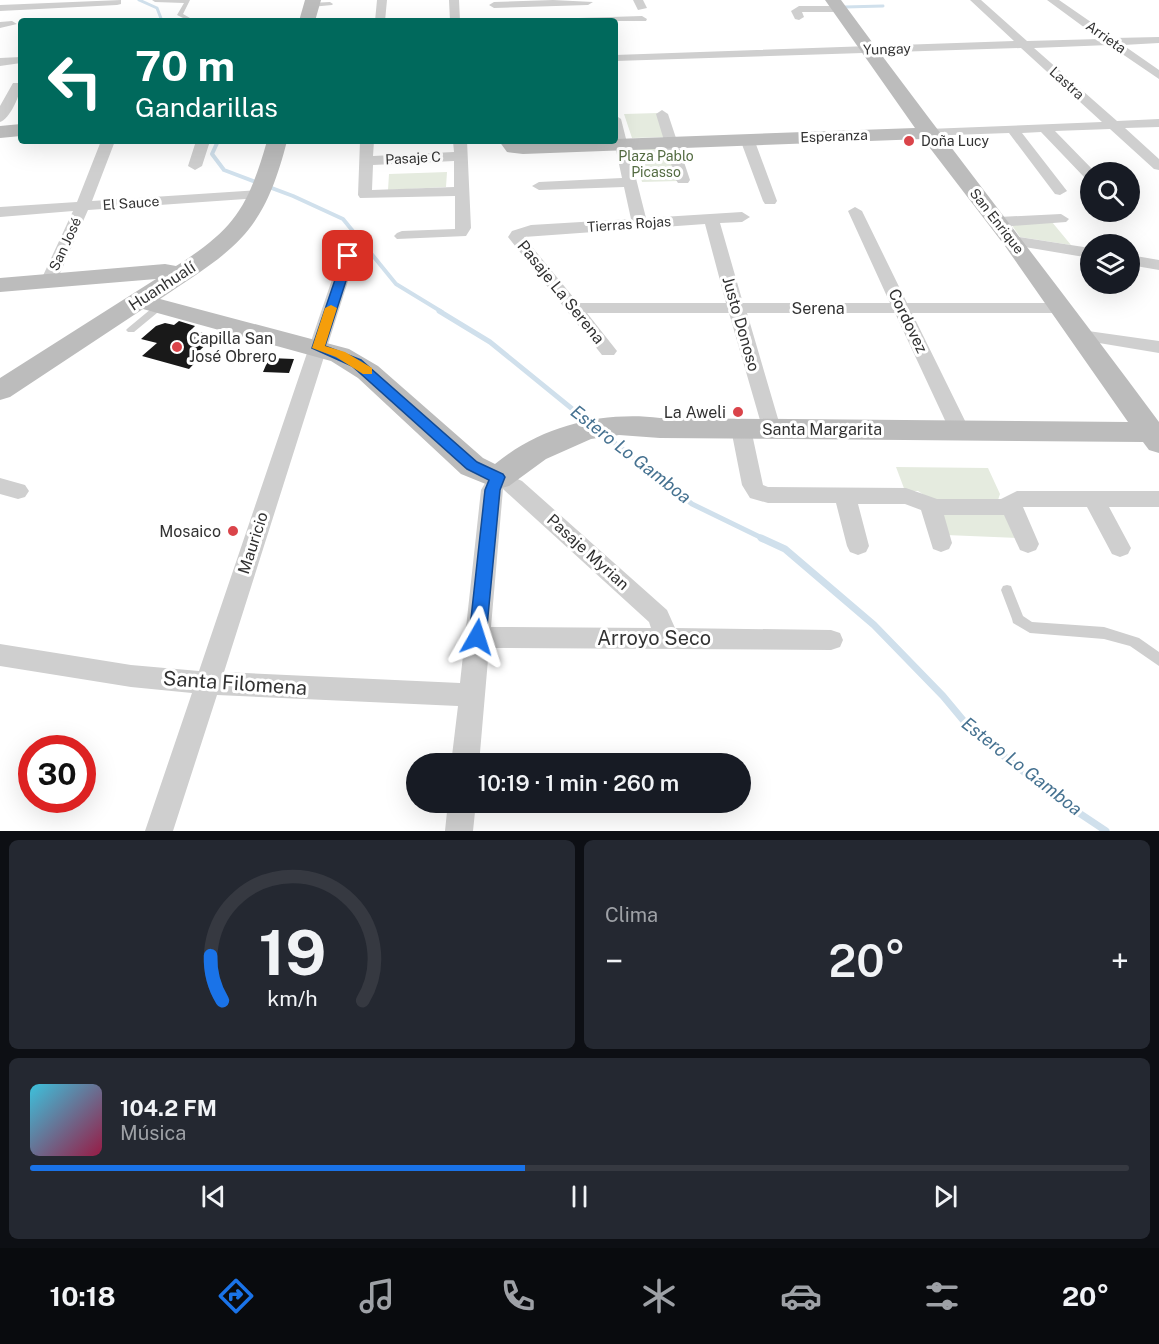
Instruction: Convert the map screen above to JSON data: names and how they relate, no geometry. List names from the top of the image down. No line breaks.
{"streets":{"street":["Arrieta","Yungay","Lastra","Esperanza","Pasaje C","El Sauce","San Enrique","Tierras Rojas","San José","Huanhualí","Pasaje La Serena","Serena","Cordovez","Justo Donoso","Santa Margarita","Mauricio","Pasaje Myrian","Arroyo Seco","Santa Filomena"]},"crossings":[["Arrieta","Yungay"],["Yungay","Lastra"],["Yungay","San Enrique"],["Lastra","Esperanza"],["Esperanza","San Enrique"],["El Sauce","San José"],["El Sauce","Huanhualí"],["San Enrique","Serena"],["San Enrique","Santa Margarita"],["Tierras Rojas","Pasaje La Serena"],["Tierras Rojas","Justo Donoso"],["Pasaje La Serena","Serena"],["Serena","Cordovez"],["Serena","Justo Donoso"],["Cordovez","Santa Margarita"],["Justo Donoso","Santa Margarita"],["Santa Margarita","Pasaje Myrian"],["Mauricio","Santa Filomena"],["Pasaje Myrian","Arroyo Seco"]],"water":["Estero Lo Gamboa"],"parks":["Plaza Pablo Picasso"],"places":["Doña Lucy","Capilla San José Obrero","La Aweli","Mosaico"],"page":{"turn":["70 m","Gandarillas"],"limit":"30","trip":"10:19 · 1 min · 260 m","tile":"Clima","heat":["−","20°","+"],"song":["104.2 FM","Música"],"tabs":["10:18","20°"],"gauge":["19","km/h"]}}
